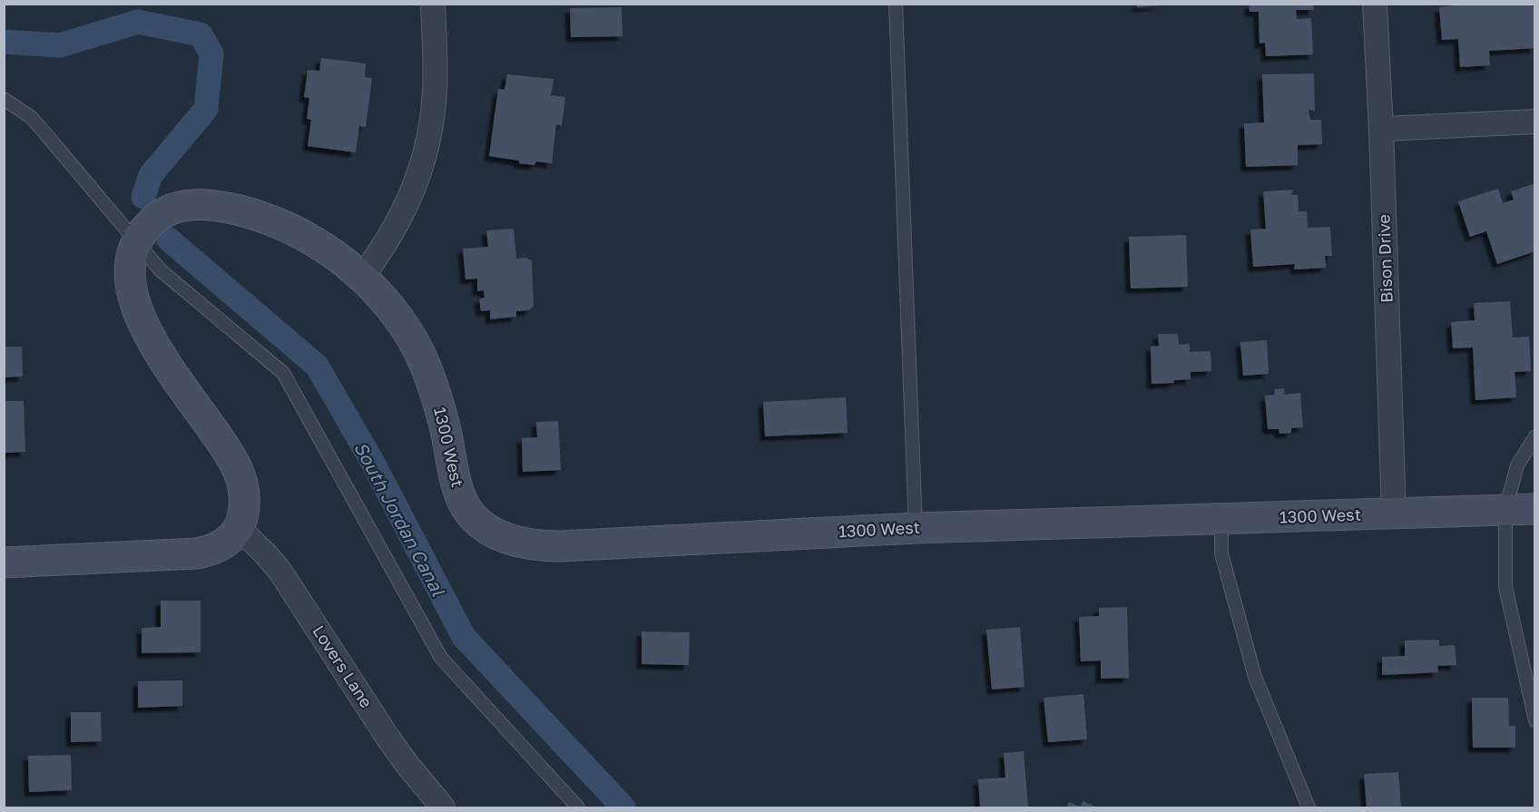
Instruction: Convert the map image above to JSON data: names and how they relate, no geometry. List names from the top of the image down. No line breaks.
{"streets":{"street":["Bison Drive","1300 West","Lovers Lane"]},"crossings":[["Bison Drive","1300 West"],["1300 West","Lovers Lane"]],"water":["South Jordan Canal"]}
